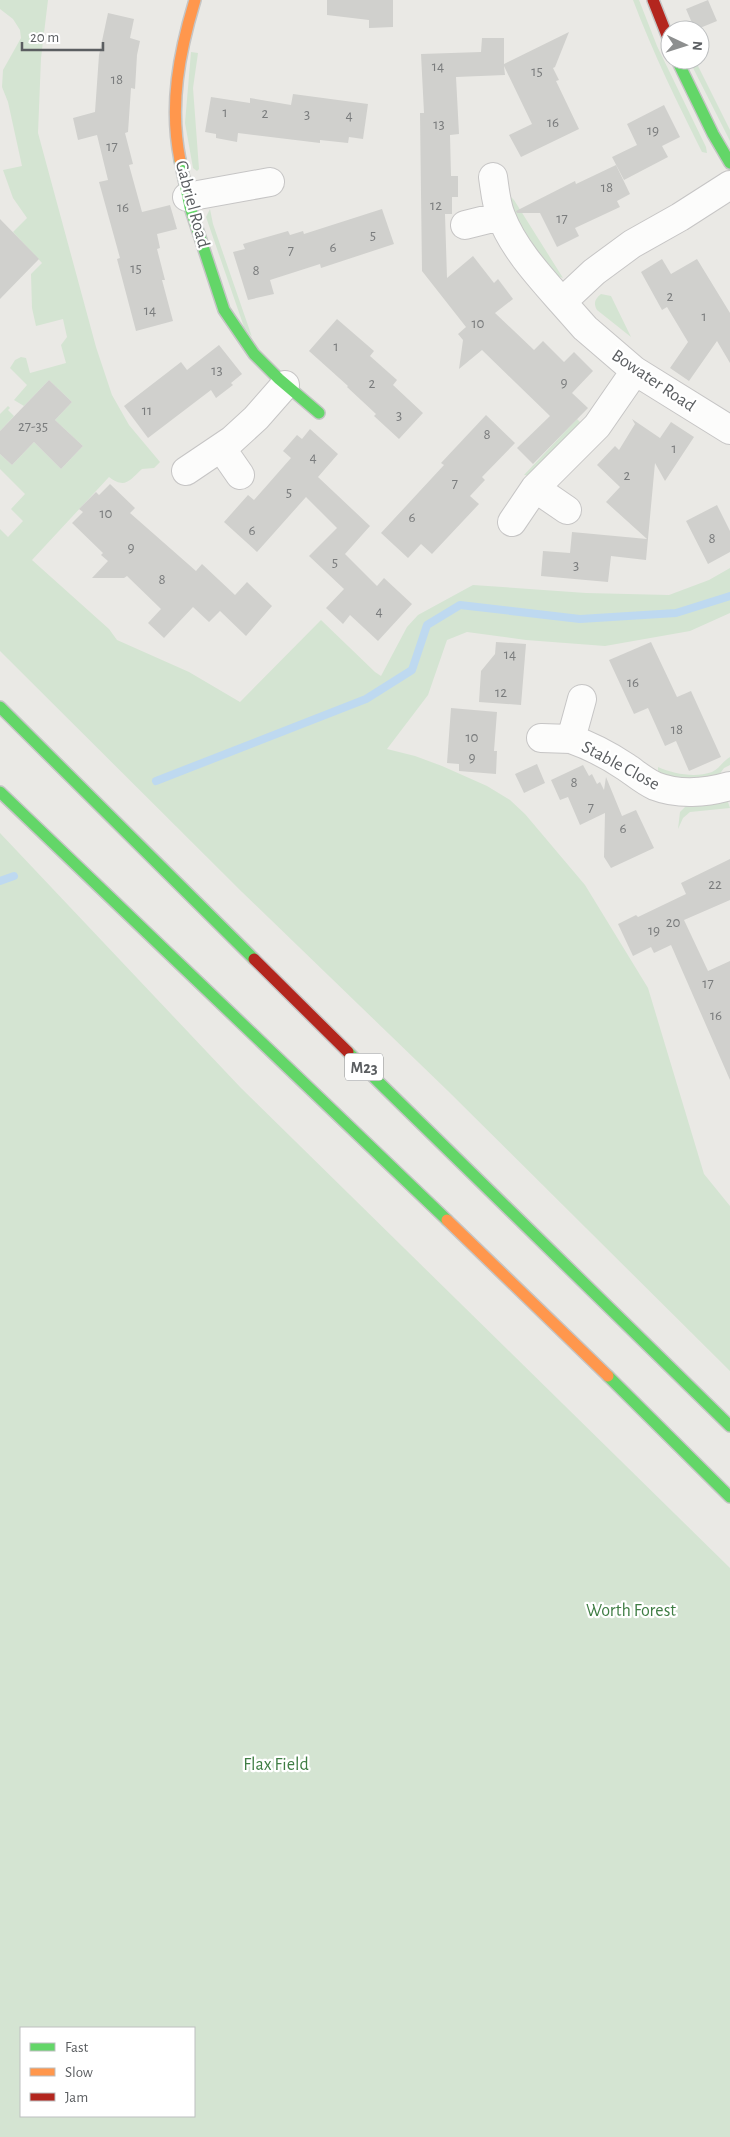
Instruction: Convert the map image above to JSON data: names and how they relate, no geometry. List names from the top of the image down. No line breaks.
{"streets":{"main road":["Gabriel Road","M23"],"street":["Bowater Road","Stable Close"]},"parks":["Worth Forest","Flax Field"],"house_numbers":["14","15","18","1","2","3","4","16","13","19","17","18","12","16","17","5","6","7","15","8","2","14","1","10","1","13","9","2","11","3","27-35","8","1","4","2","7","5","10","6","6","8","9","5","3","8","4","14","16","12","18","10","9","8","7","6","22","20","19","17","16"],"legend":["Fast","Slow","Jam"],"scale_bar":"20 m","north":"right"}
